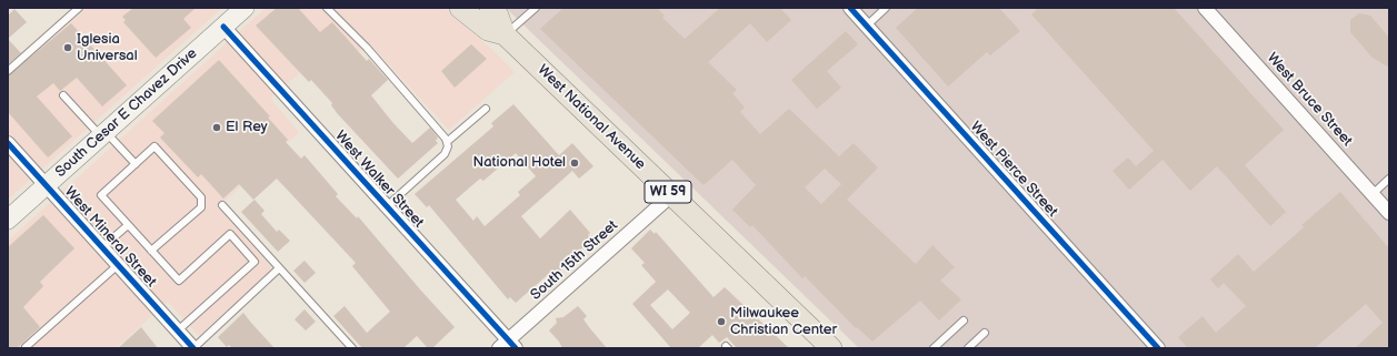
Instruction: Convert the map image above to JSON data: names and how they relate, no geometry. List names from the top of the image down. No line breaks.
{"streets":{"main road":["South Cesar E Chavez Drive","West National Avenue","WI 59"],"street":["West Bruce Street","West Pierce Street","West Walker Street","West Mineral Street","South 15th Street"]},"crossings":[["South Cesar E Chavez Drive","West Walker Street"],["South Cesar E Chavez Drive","West Mineral Street"],["West National Avenue","South 15th Street"],["West Walker Street","South 15th Street"]],"places":["Iglesia Universal","El Rey","National Hotel","Milwaukee Christian Center"]}
